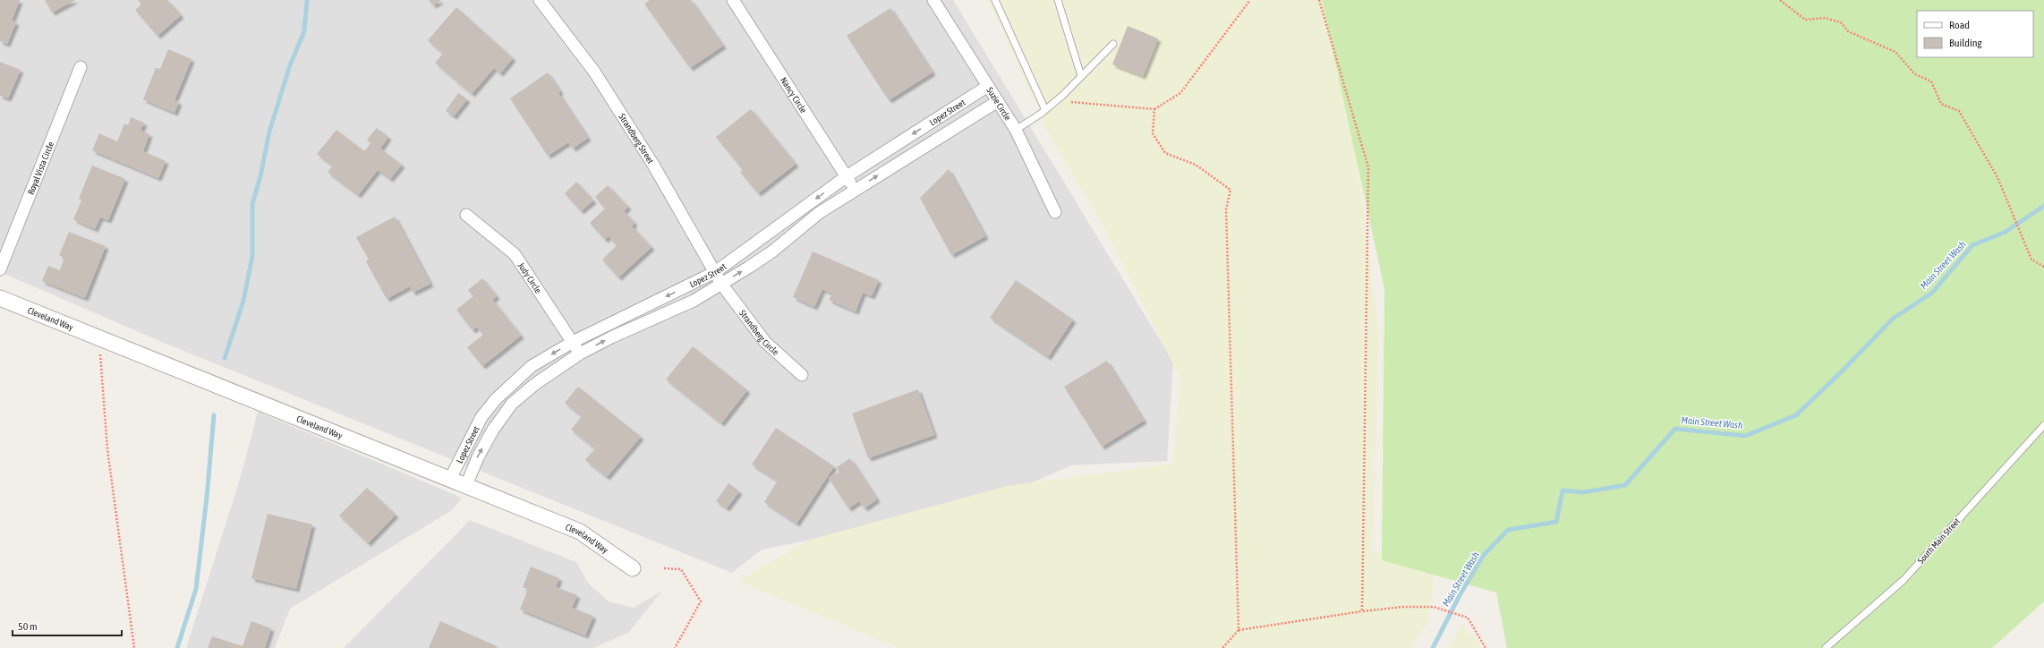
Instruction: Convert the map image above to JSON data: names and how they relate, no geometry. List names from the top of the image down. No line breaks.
{"streets":{"street":["Nancy Circle","Suzie Circle","Lopez Street","Strandberg Street","Royal Vista Circle","Judy Circle","Cleveland Way","Strandberg Circle"],"lane":["South Main Street"]},"crossings":[["Nancy Circle","Lopez Street"],["Suzie Circle","Lopez Street"],["Lopez Street","Strandberg Street"],["Lopez Street","Judy Circle"],["Lopez Street","Cleveland Way"],["Lopez Street","Strandberg Circle"],["Strandberg Street","Strandberg Circle"]],"water":["Main Street Wash"],"legend":["Road","Building"],"scale_bar":"50 m"}
